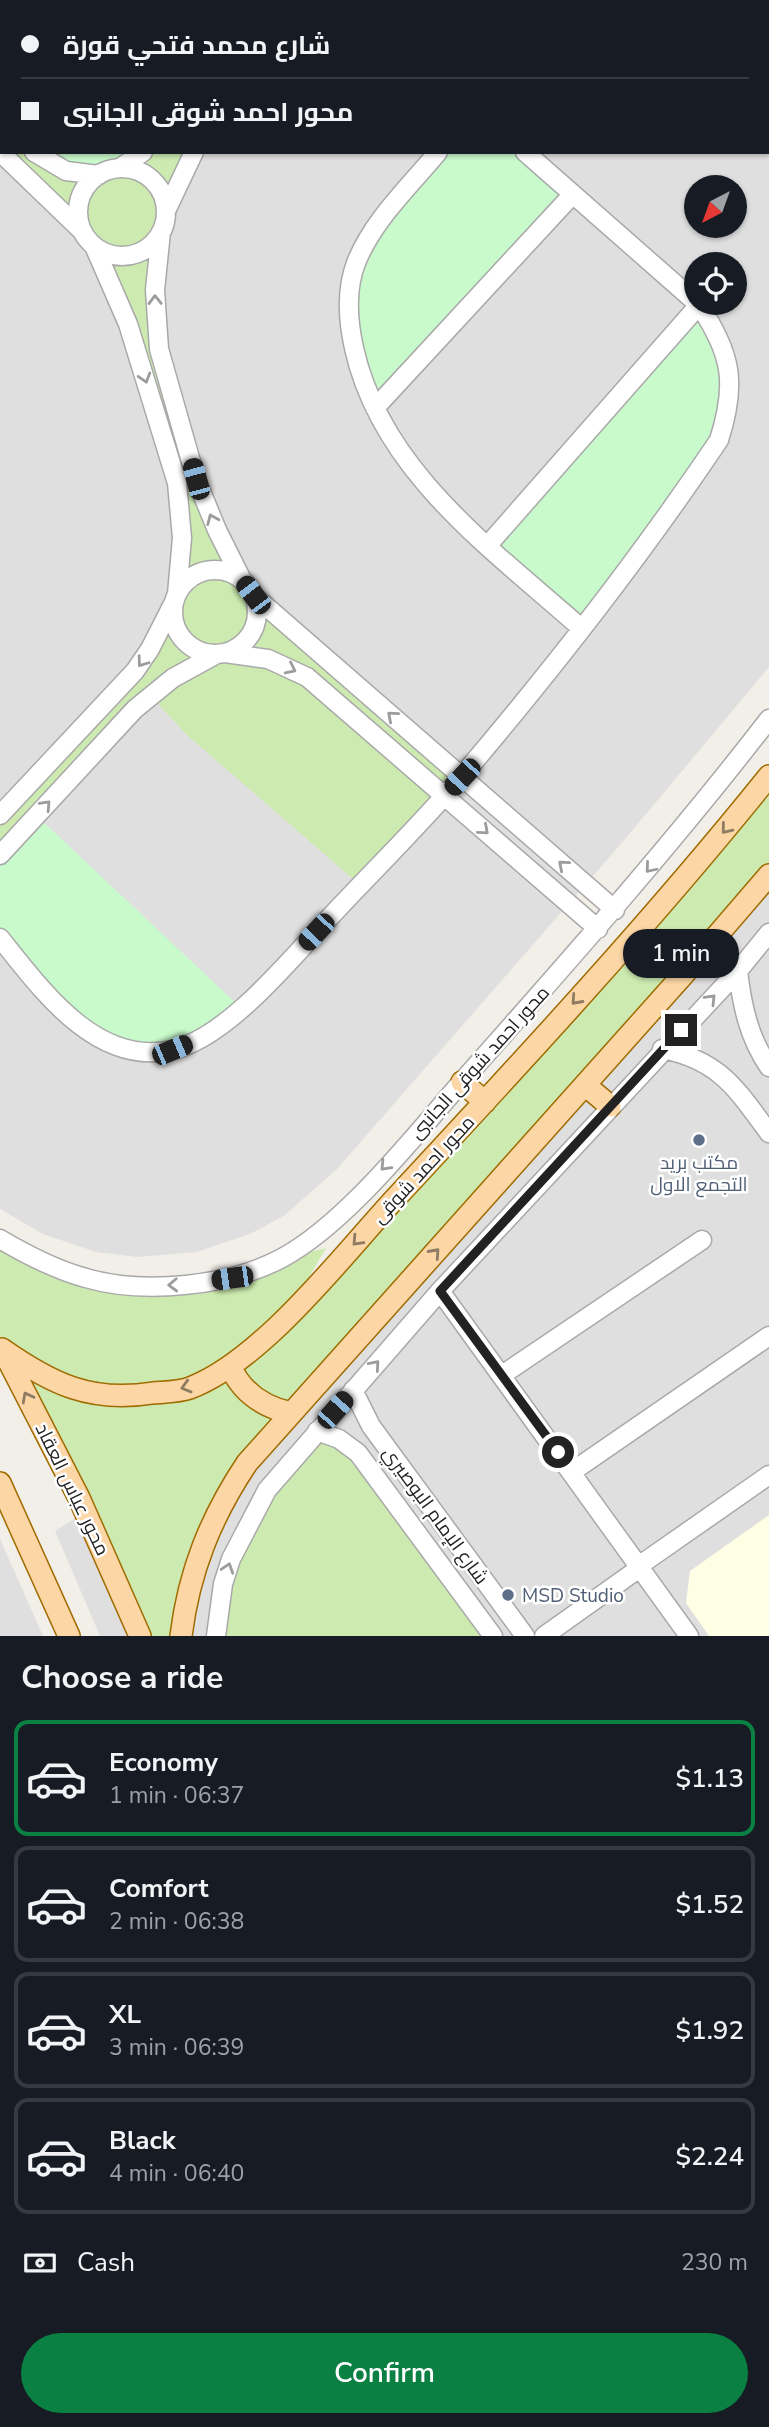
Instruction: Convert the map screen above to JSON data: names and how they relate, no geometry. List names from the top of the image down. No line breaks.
{"streets":{"main road":["محور احمد شوقى","محور عباس العقاد"],"street":["محور احمد شوقى الجانبى","شارع الإمام البوصيري"]},"crossings":[["محور احمد شوقى","محور عباس العقاد"]],"places":["مكتب بريد التجمع الاول","MSD Studio"],"north":"bottom left","page":{"banner":["شارع محمد فتحي قورة","محور احمد شوقى الجانبى"],"bubble":"1 min","heading":"Choose a ride","list":[{"name":"Economy","note":"1 min · 06:37","value":"$1.13"},{"name":"Comfort","note":"2 min · 06:38","value":"$1.52"},{"name":"XL","note":"3 min · 06:39","value":"$1.92"},{"name":"Black","note":"4 min · 06:40","value":"$2.24"}],"pay":["Cash","230 m"],"buttons":"Confirm"}}
